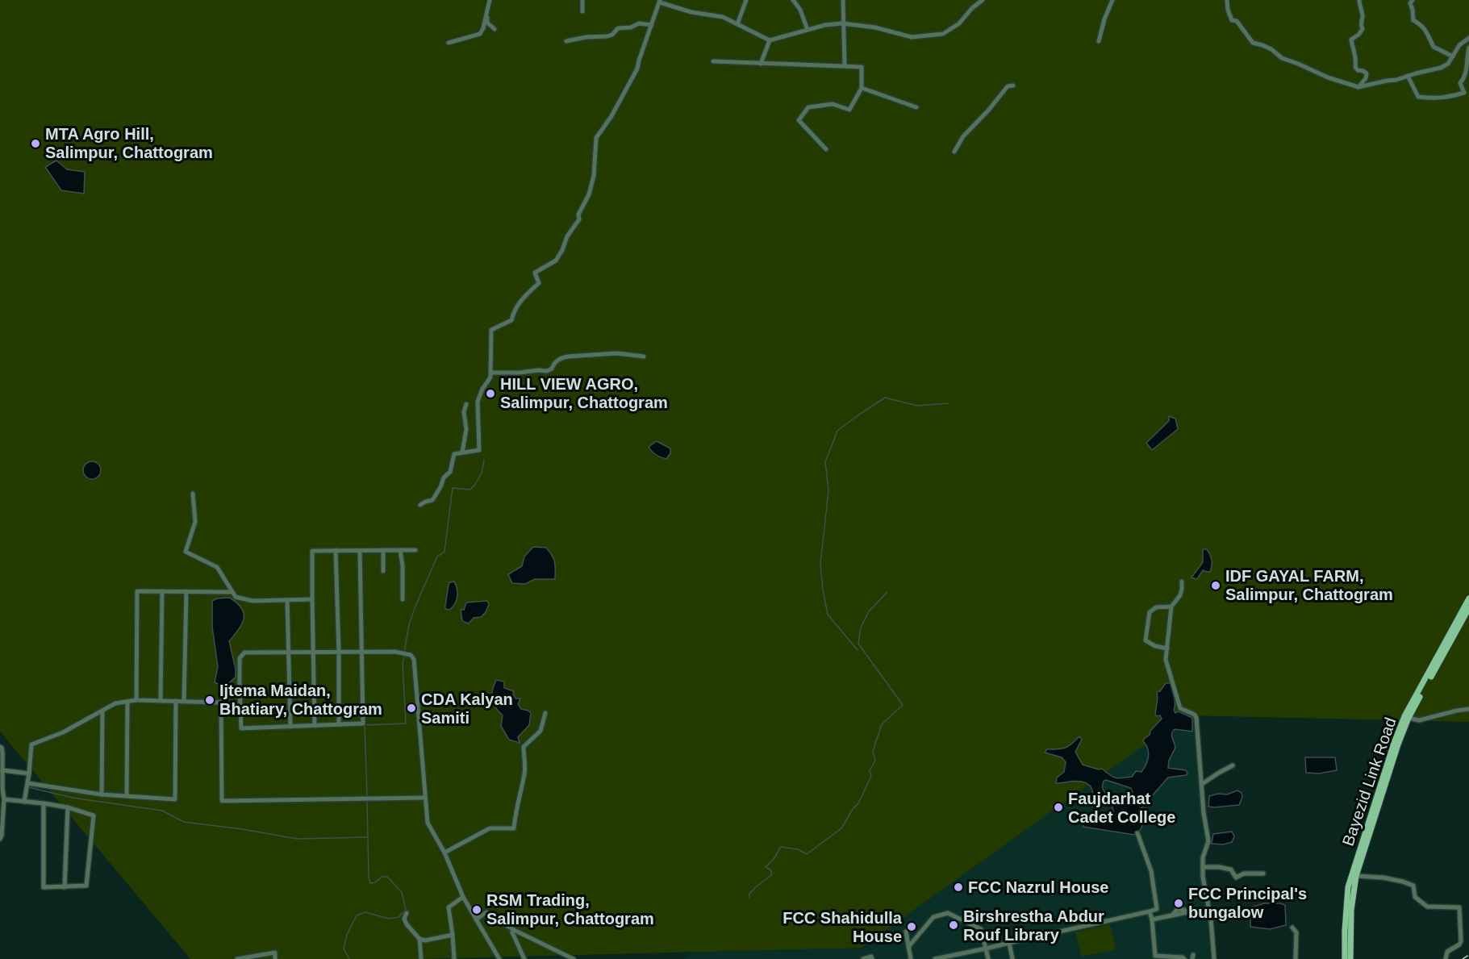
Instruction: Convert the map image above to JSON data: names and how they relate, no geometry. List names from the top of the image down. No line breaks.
{"streets":{"main road":["Bayezid Link Road"]},"places":["MTA Agro Hill, Salimpur, Chattogram","HILL VIEW AGRO, Salimpur, Chattogram","IDF GAYAL FARM, Salimpur, Chattogram","Ijtema Maidan, Bhatiary, Chattogram","CDA Kalyan Samiti","Faujdarhat Cadet College","FCC Nazrul House","FCC Principal's bungalow","RSM Trading, Salimpur, Chattogram","Birshrestha Abdur Rouf Library","FCC Shahidulla House"]}
